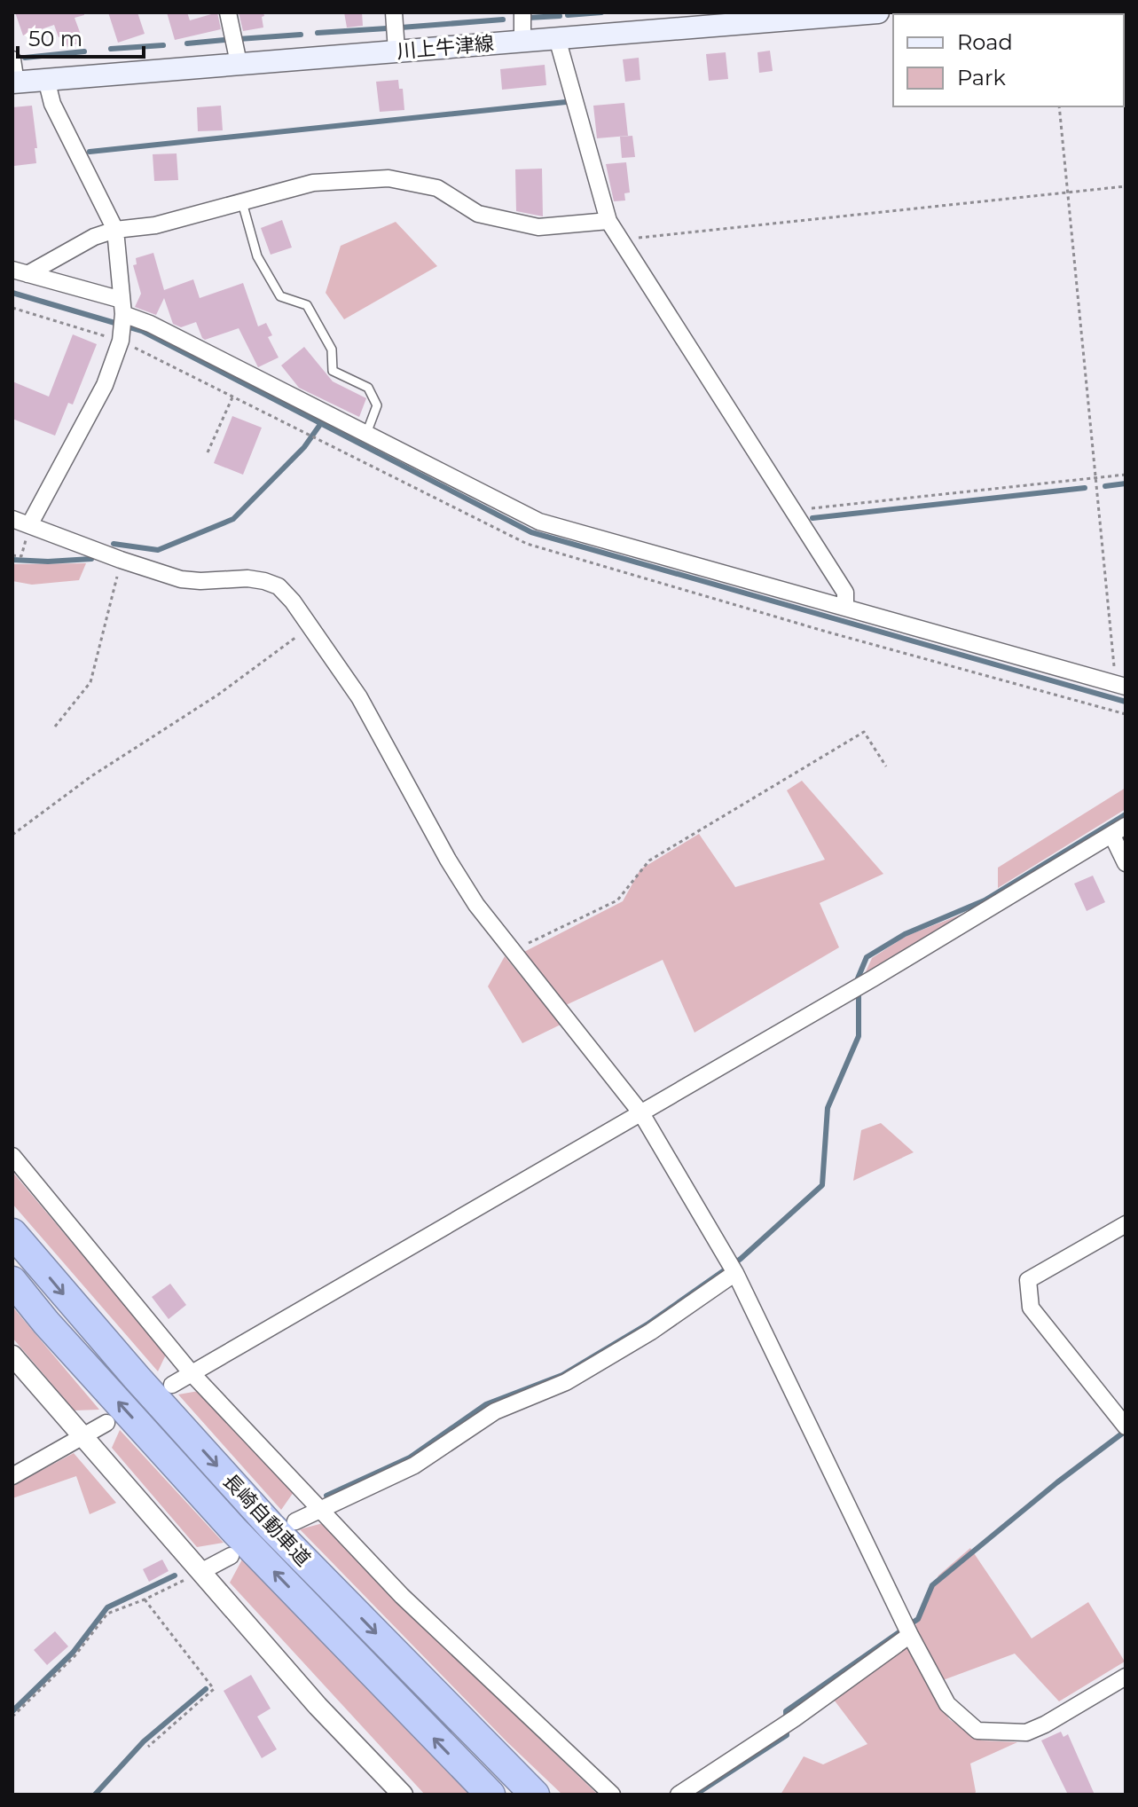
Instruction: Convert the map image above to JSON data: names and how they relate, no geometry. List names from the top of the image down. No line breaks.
{"streets":{"highway":["長崎自動車道"],"main road":["川上牛津線"]},"legend":["Road","Park"],"scale_bar":"50 m"}
